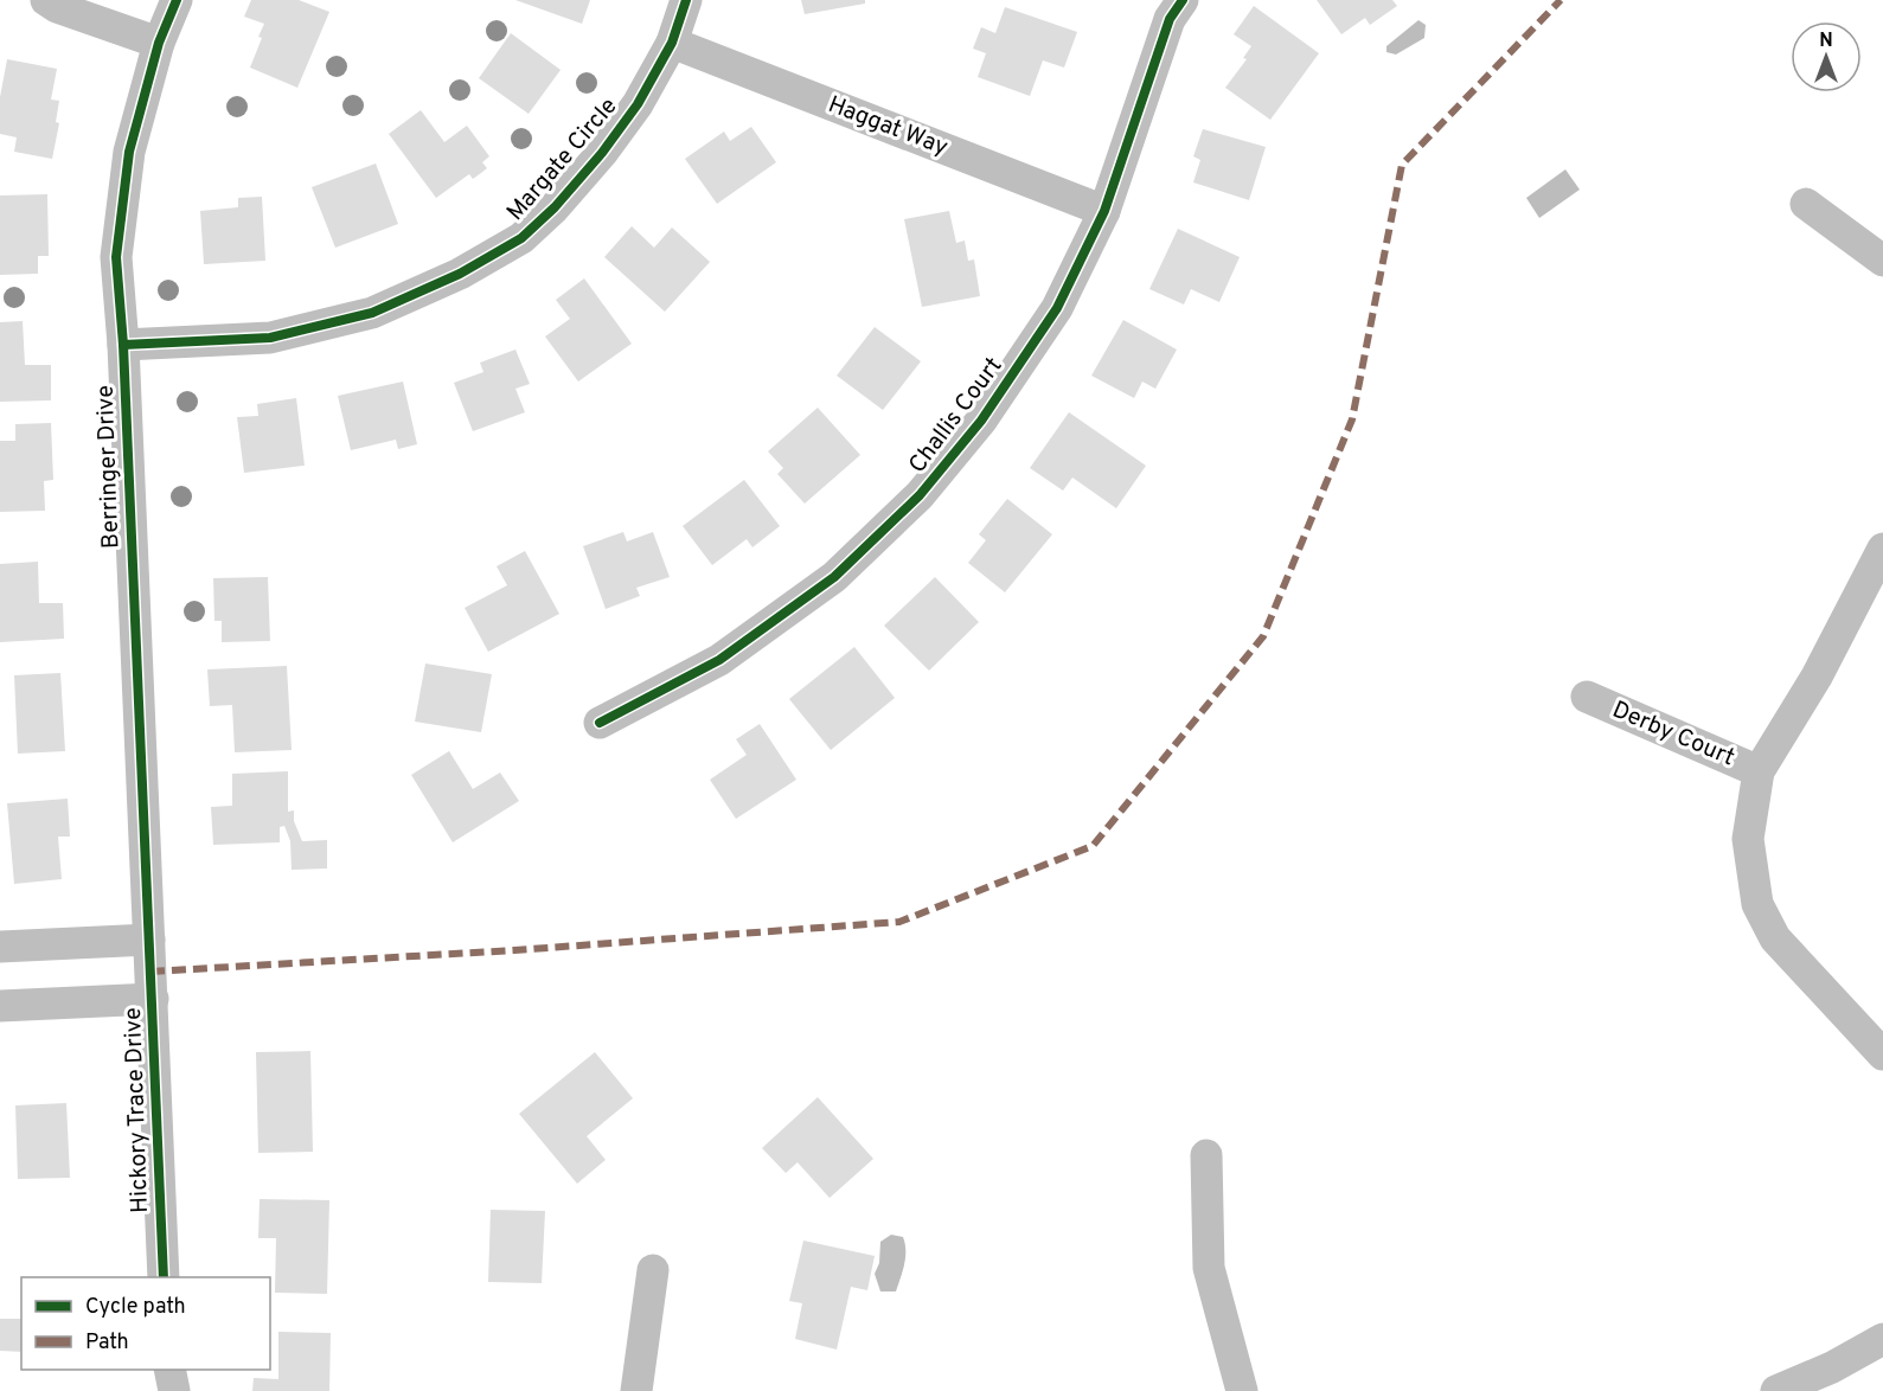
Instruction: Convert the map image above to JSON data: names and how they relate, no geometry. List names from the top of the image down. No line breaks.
{"streets":{"street":["Haggat Way","Margate Circle","Challis Court","Berringer Drive","Derby Court","Hickory Trace Drive"]},"crossings":[["Haggat Way","Margate Circle"],["Haggat Way","Challis Court"],["Margate Circle","Berringer Drive"],["Berringer Drive","Hickory Trace Drive"]],"legend":["Cycle path","Path"],"north":"top"}
